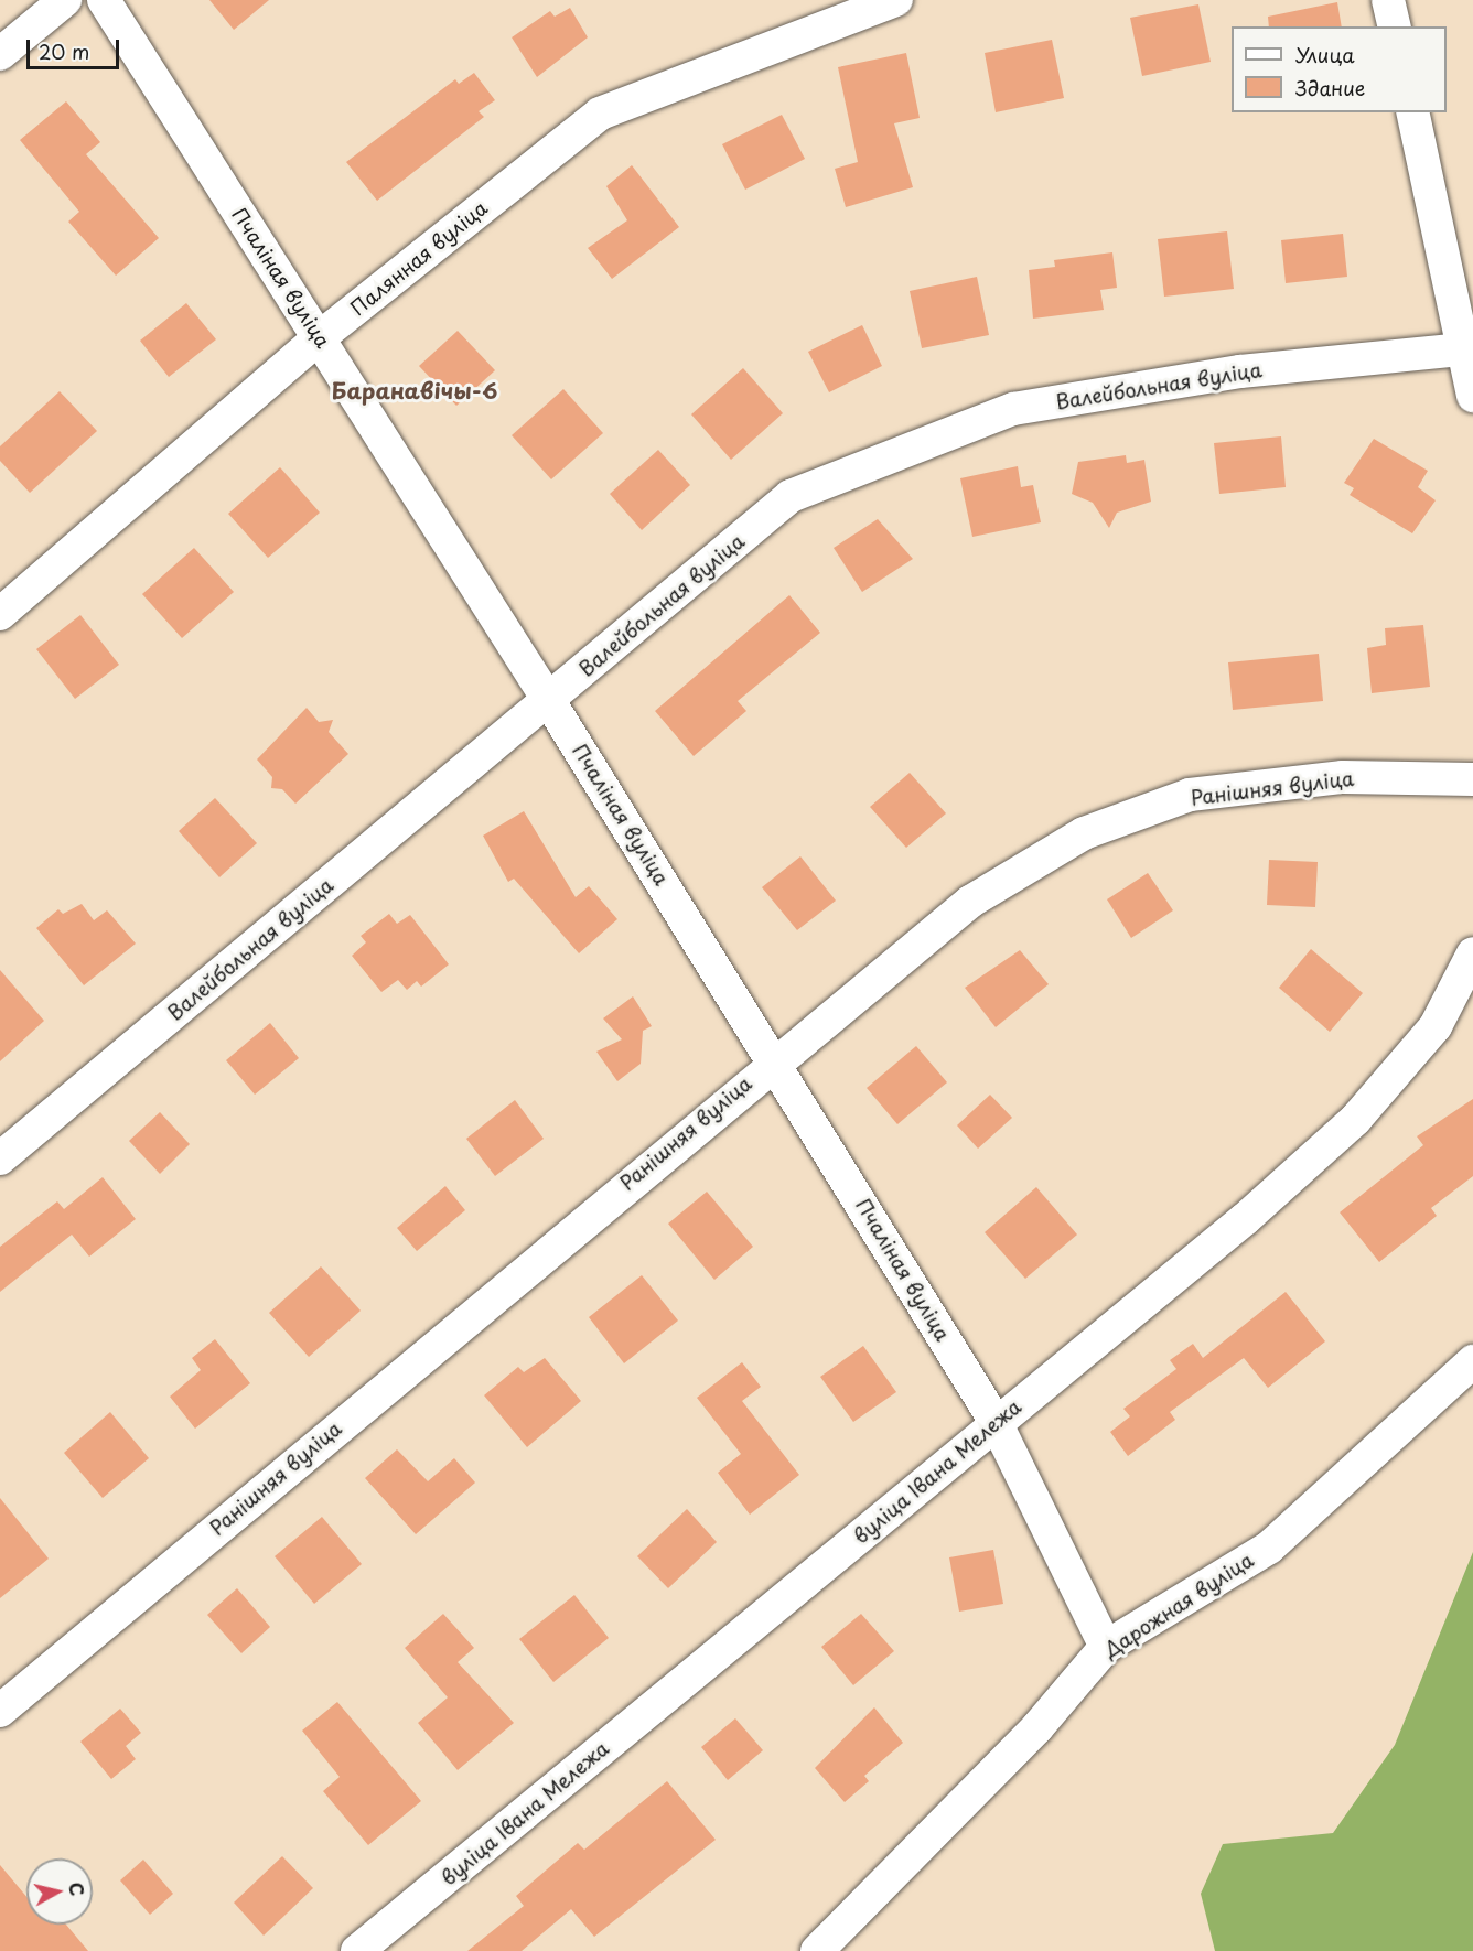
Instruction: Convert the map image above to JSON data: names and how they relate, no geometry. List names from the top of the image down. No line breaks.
{"streets":{"street":["Палянная вуліца","Пчаліная вуліца","Валейбольная вуліца","Ранішняя вуліца","вуліца Івана Мележа","Дарожная вуліца"]},"crossings":[["Палянная вуліца","Пчаліная вуліца"],["Пчаліная вуліца","Валейбольная вуліца"],["Пчаліная вуліца","Ранішняя вуліца"],["Пчаліная вуліца","вуліца Івана Мележа"],["Пчаліная вуліца","Дарожная вуліца"]],"districts":["Баранавічы-6"],"legend":["Улица","Здание"],"scale_bar":"20 m","north":"right"}
